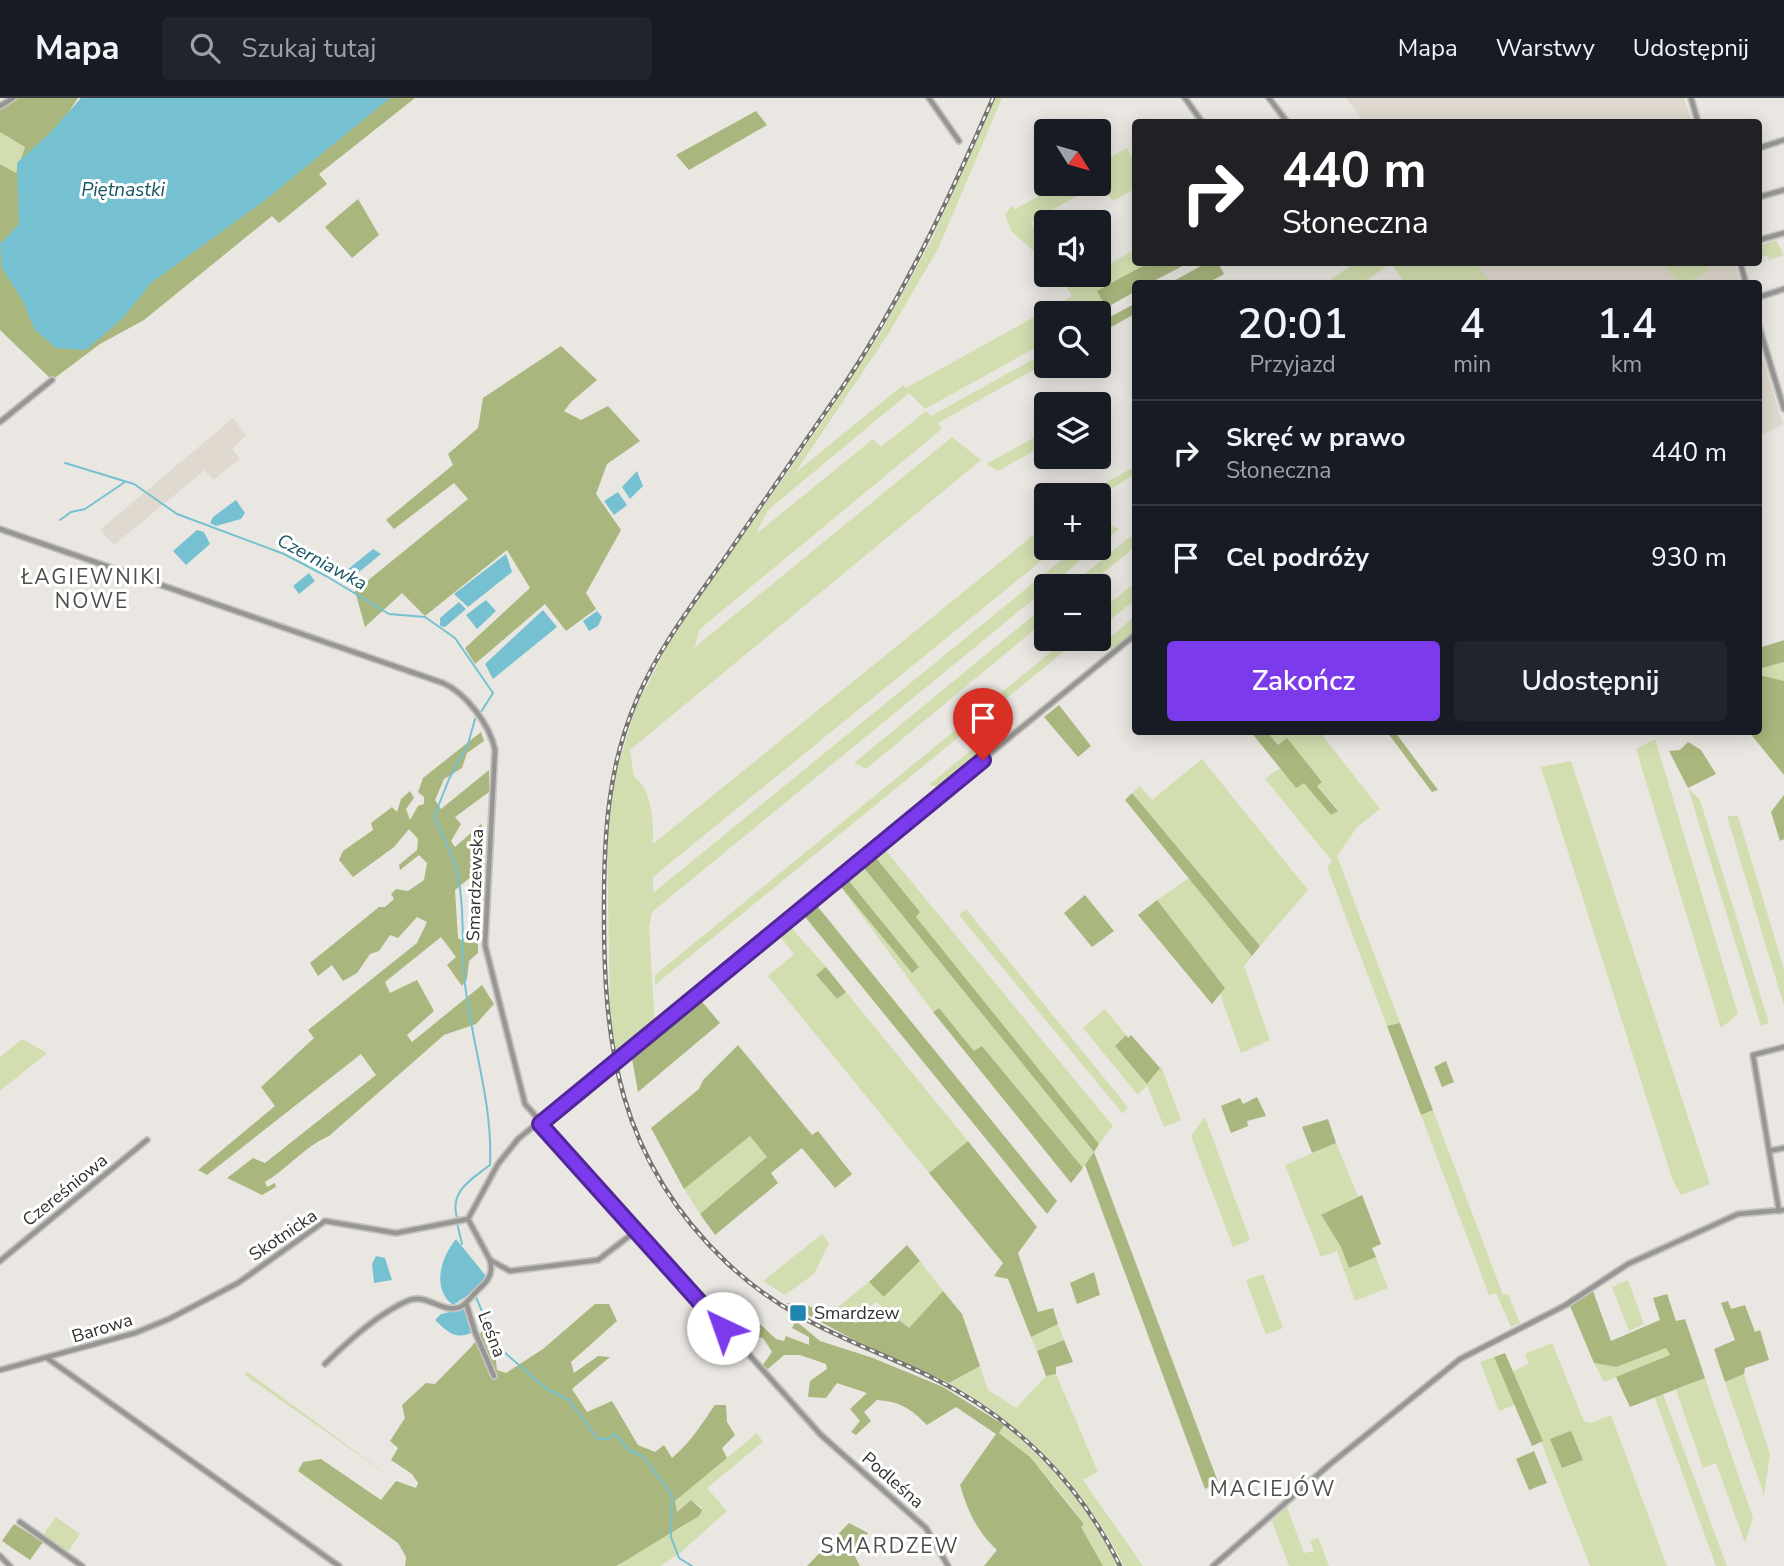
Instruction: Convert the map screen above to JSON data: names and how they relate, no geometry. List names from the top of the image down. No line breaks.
{"streets":{"street":["Smardzewska","Czereśniowa","Skotnicka","Barowa","Leśna","Podleśna"]},"crossings":[["Smardzewska","Podleśna"],["Skotnicka","Barowa"]],"districts":["ŁAGIEWNIKI NOWE","MACIEJÓW","SMARDZEW"],"water":["Piętnastki","Czerniawka"],"places":{"transit":["Smardzew"]},"north":"bottom right","page":{"header":"Mapa","search":"Szukaj tutaj","nav":["Mapa","Warstwy","Udostępnij"],"map_buttons":["+","−"],"turn":["440 m","Słoneczna"],"eta":["20:01","Przyjazd","4","min","1.4","km"],"list":[{"name":"Skręć w prawo","note":"Słoneczna","value":"440 m"},{"name":"Cel podróży","value":"930 m"}],"buttons":["Zakończ","Udostępnij"]}}
